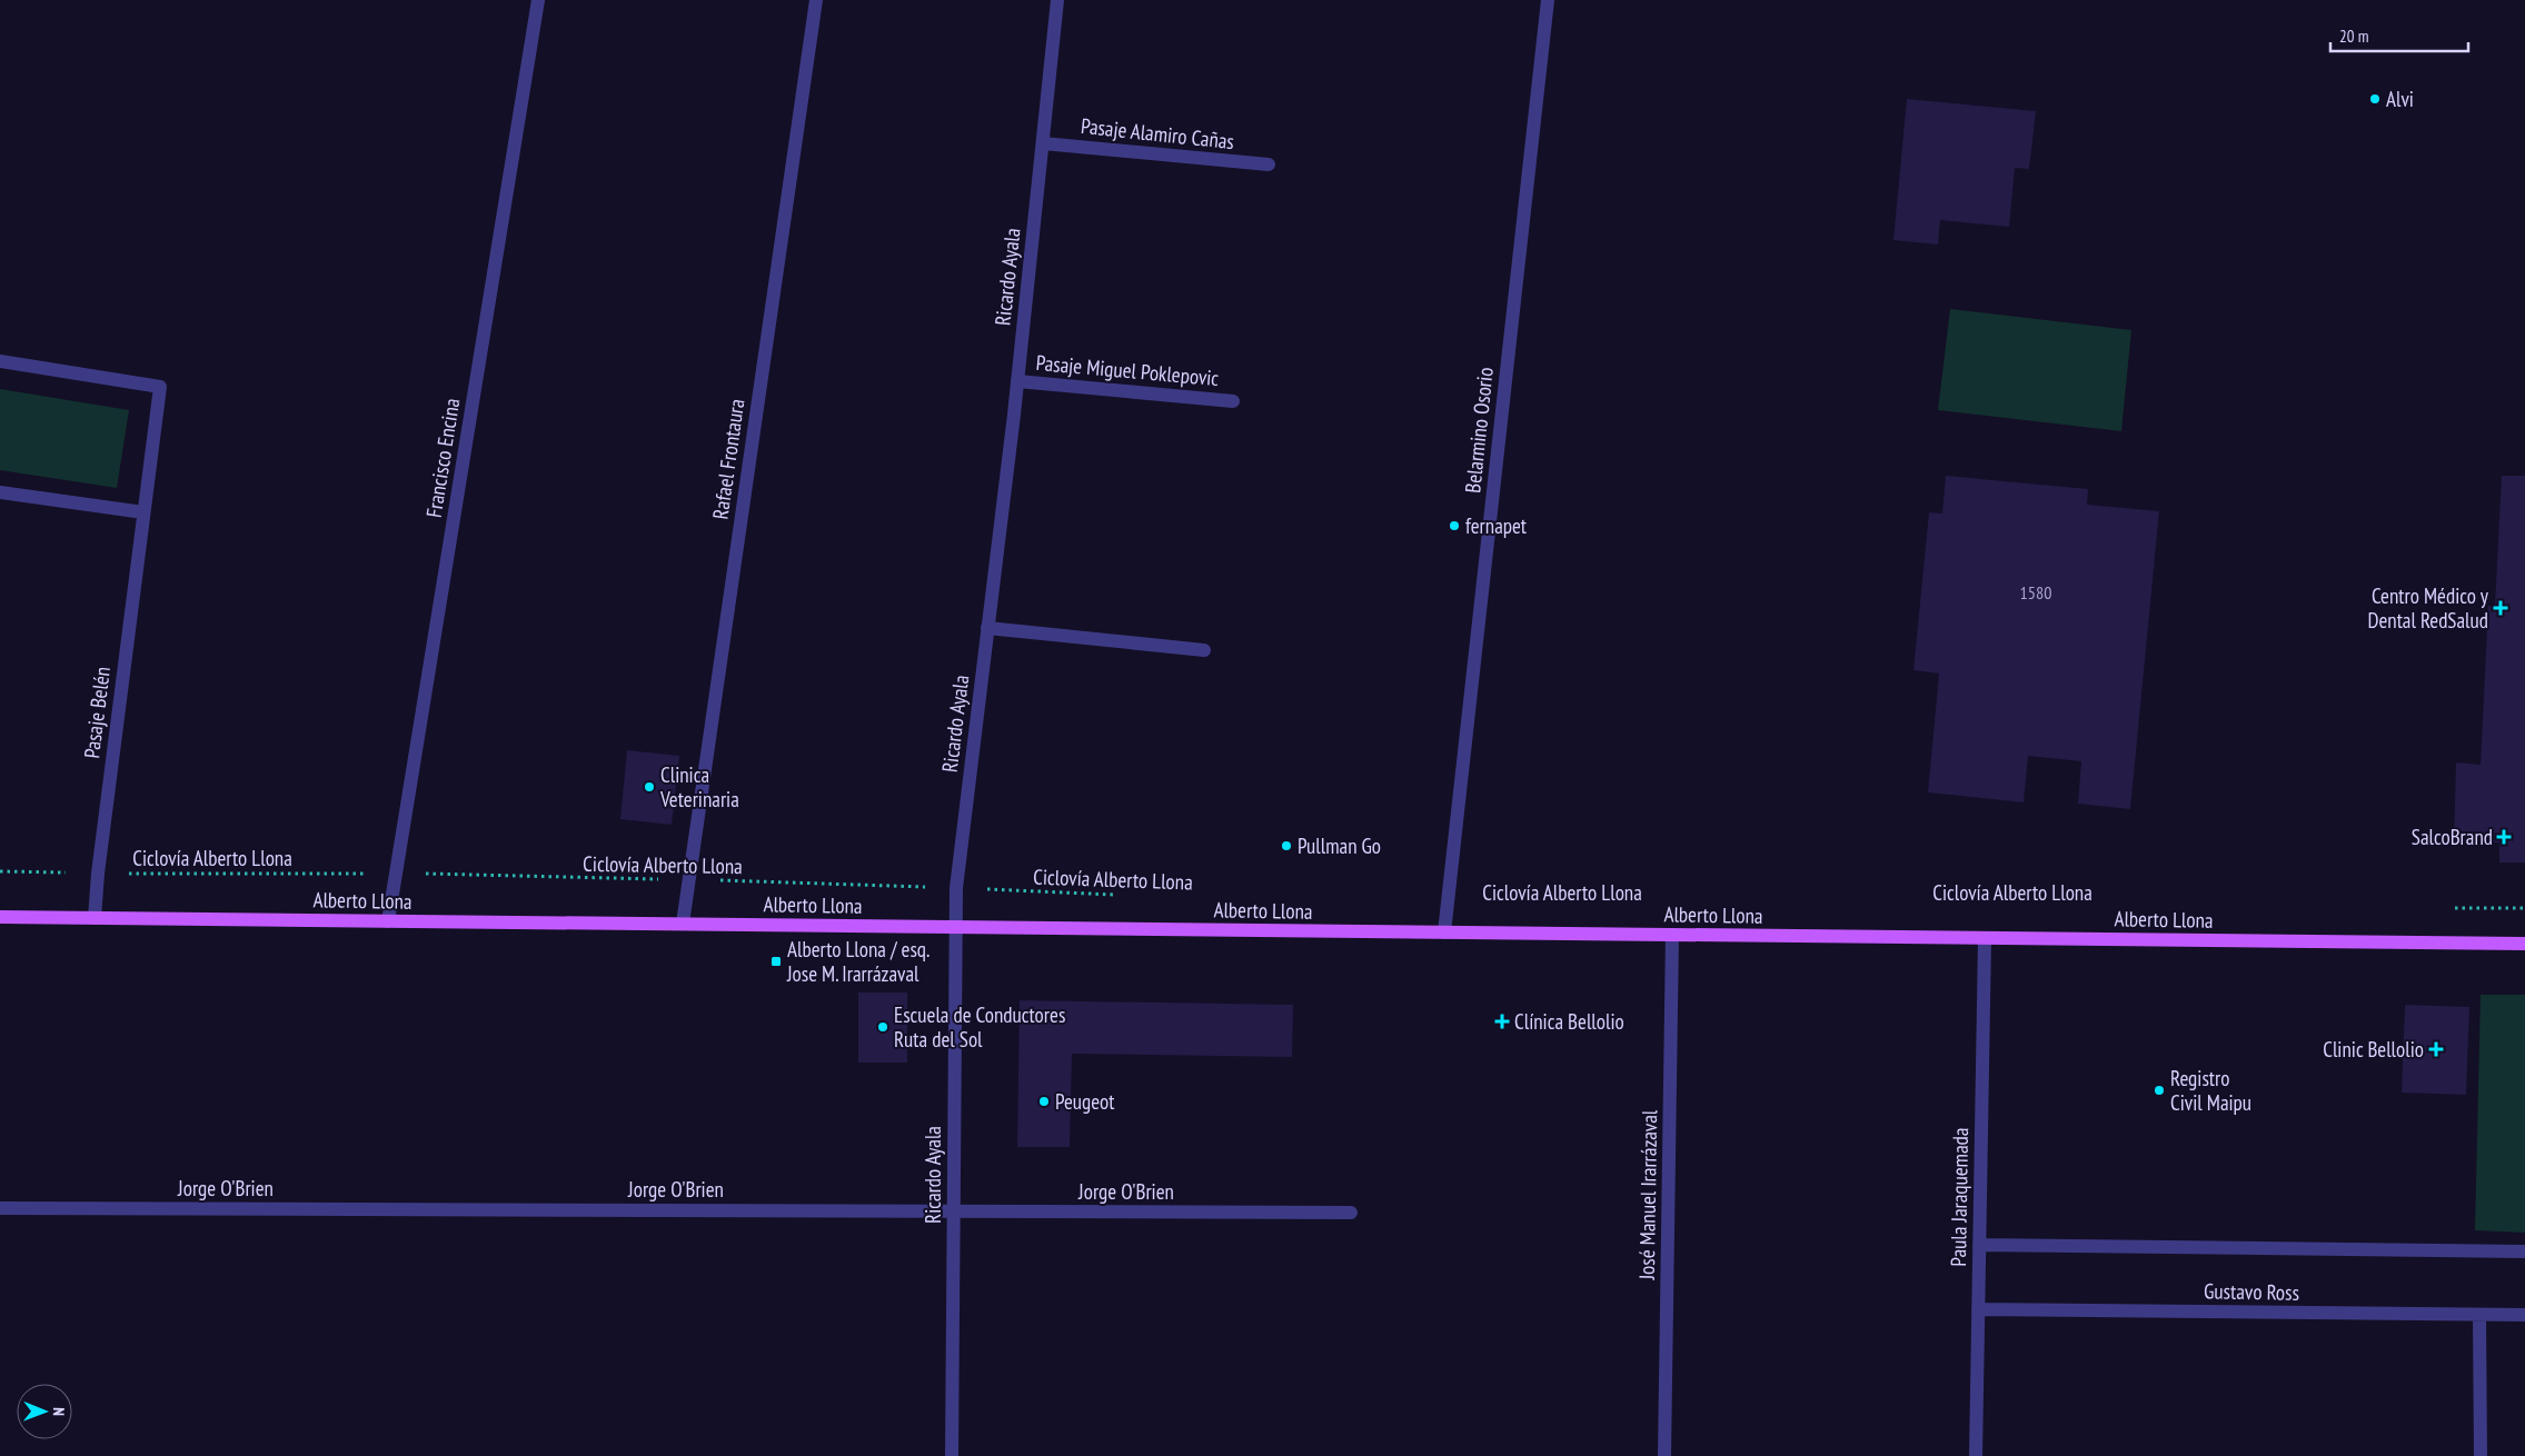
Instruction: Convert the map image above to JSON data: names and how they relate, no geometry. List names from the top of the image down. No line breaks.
{"streets":{"main road":["Alberto Llona"],"street":["Pasaje Alamiro Cañas","Ricardo Ayala","Pasaje Miguel Poklepovic","Belarmino Osorio","Francisco Encina","Rafael Frontaura","Pasaje Belén","Jorge O'Brien","José Manuel Irarrázaval","Paula Jaraquemada","Gustavo Ross"],"path":["Ciclovía Alberto Llona"]},"crossings":[["Pasaje Alamiro Cañas","Ricardo Ayala"],["Ricardo Ayala","Pasaje Miguel Poklepovic"],["Ricardo Ayala","Ciclovía Alberto Llona"],["Ricardo Ayala","Alberto Llona"],["Ricardo Ayala","Jorge O'Brien"],["Belarmino Osorio","Alberto Llona"],["Francisco Encina","Ciclovía Alberto Llona"],["Francisco Encina","Alberto Llona"],["Rafael Frontaura","Ciclovía Alberto Llona"],["Rafael Frontaura","Alberto Llona"],["Pasaje Belén","Ciclovía Alberto Llona"],["Pasaje Belén","Alberto Llona"],["Alberto Llona","José Manuel Irarrázaval"],["Alberto Llona","Paula Jaraquemada"],["Paula Jaraquemada","Gustavo Ross"]],"places":{"other":["Alvi","fernapet","Clinica Veterinaria","Pullman Go","Escuela de Conductores Ruta del Sol","Registro Civil Maipu","Peugeot"],"health":["Centro Médico y Dental RedSalud","SalcoBrand","Clínica Bellolio","Clinic Bellolio"],"transit":["Alberto Llona / esq. Jose M. Irarrázaval"]},"house_numbers":["1580"],"scale_bar":"20 m","north":"right"}
